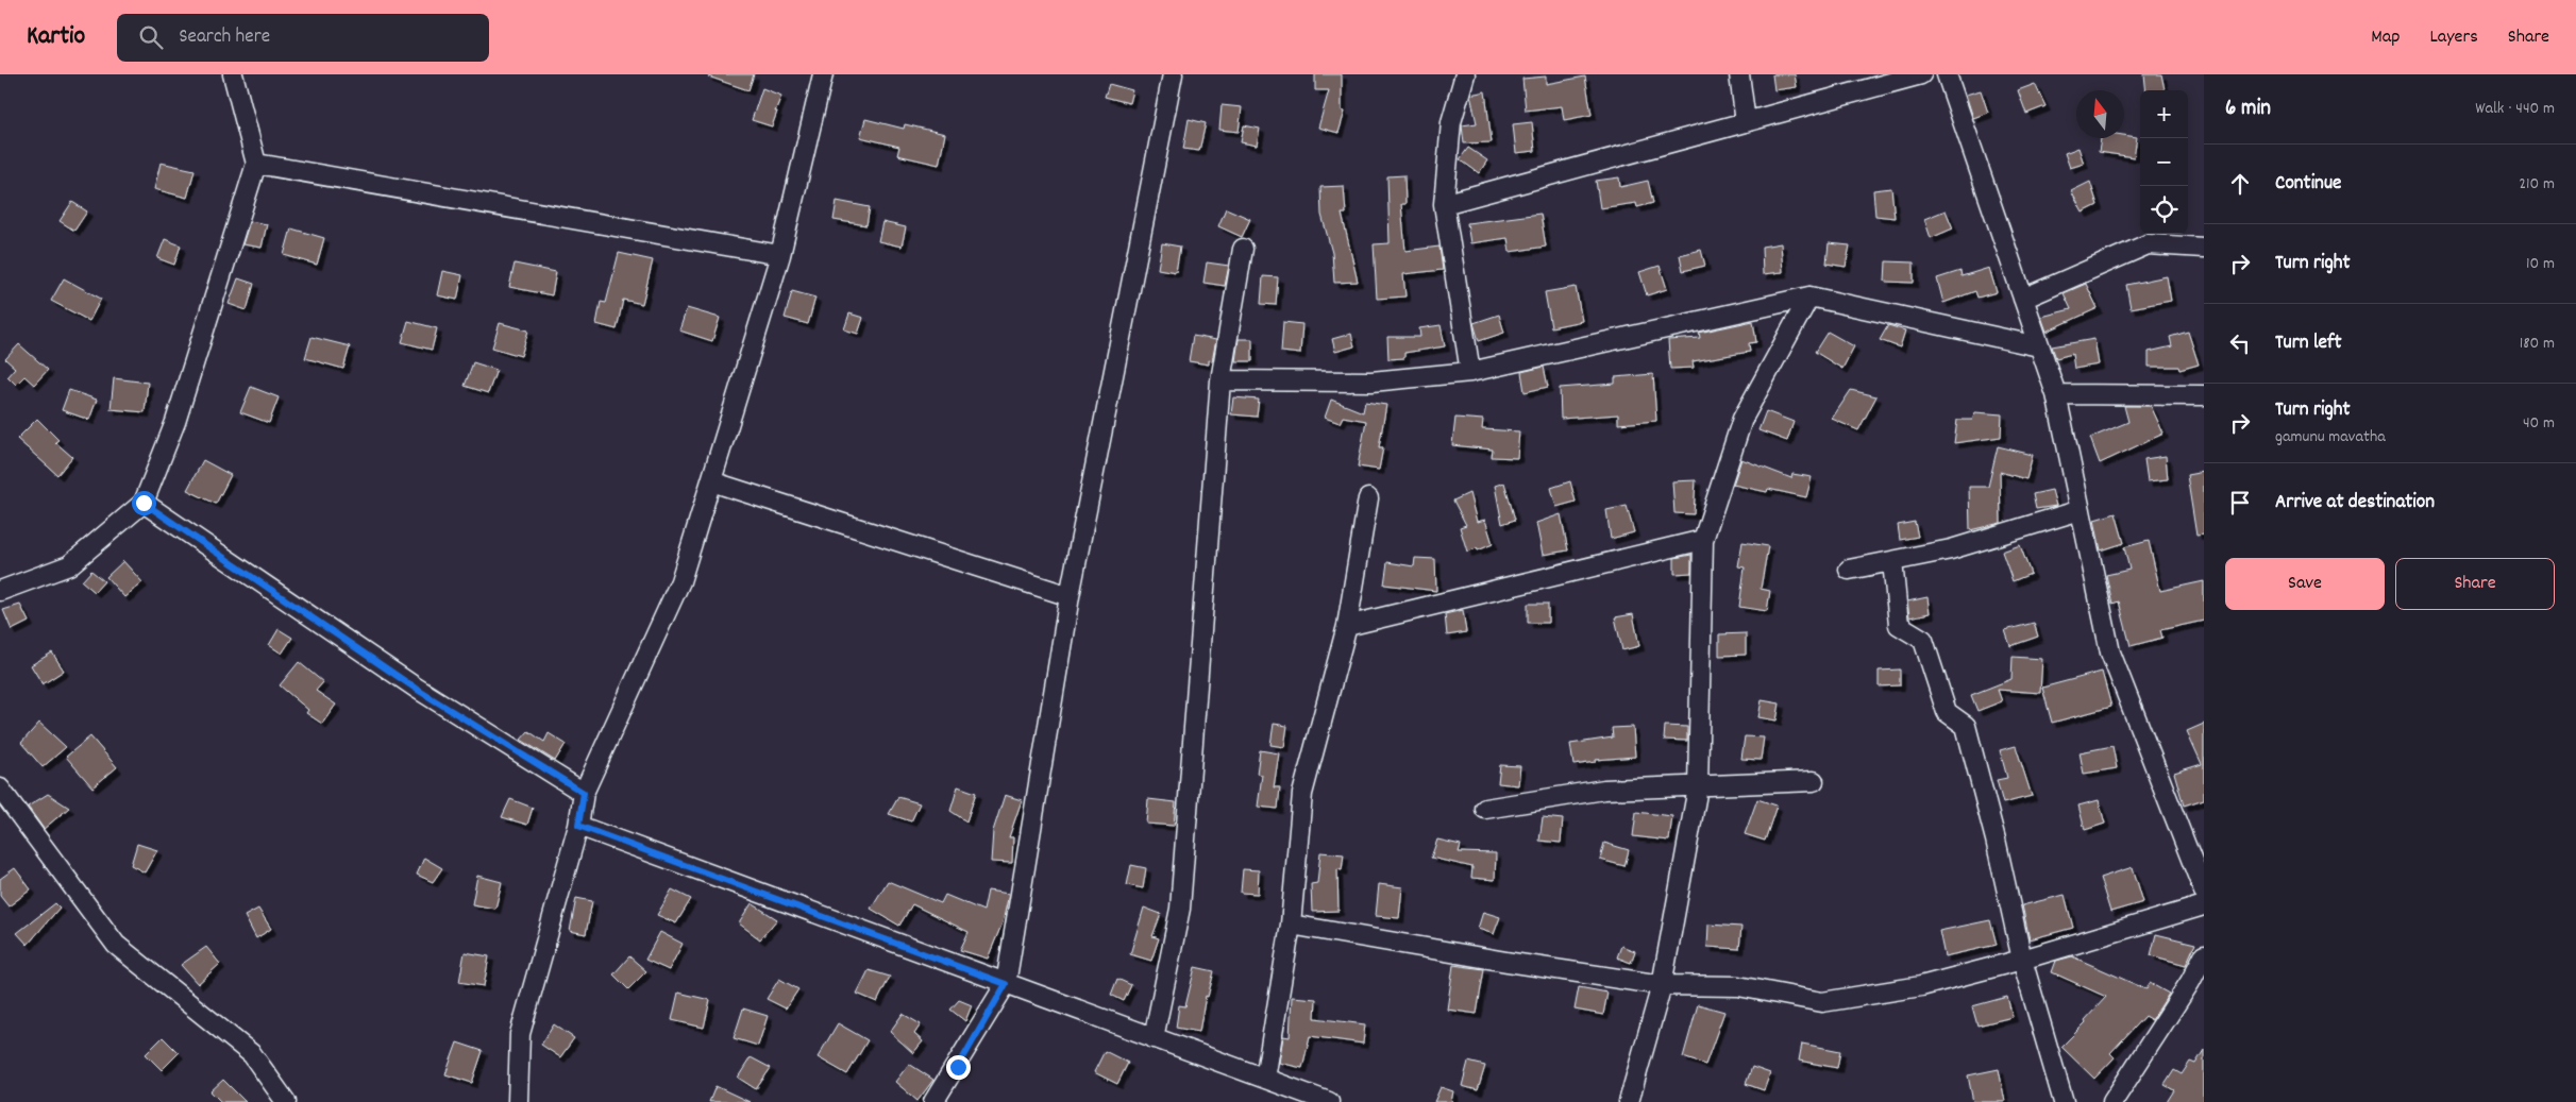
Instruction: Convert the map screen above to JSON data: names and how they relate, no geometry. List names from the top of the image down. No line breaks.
{"north":"top","page":{"header":"Kartio","search":"Search here","nav":["Map","Layers","Share"],"heading":["6 min","Walk · 440 m"],"map_buttons":["+","−"],"list":[["Continue","210 m"],["Turn right","10 m"],["Turn left","180 m"],["Turn right","gamunu mavatha","40 m"],"Arrive at destination"],"buttons":["Save","Share"]}}
